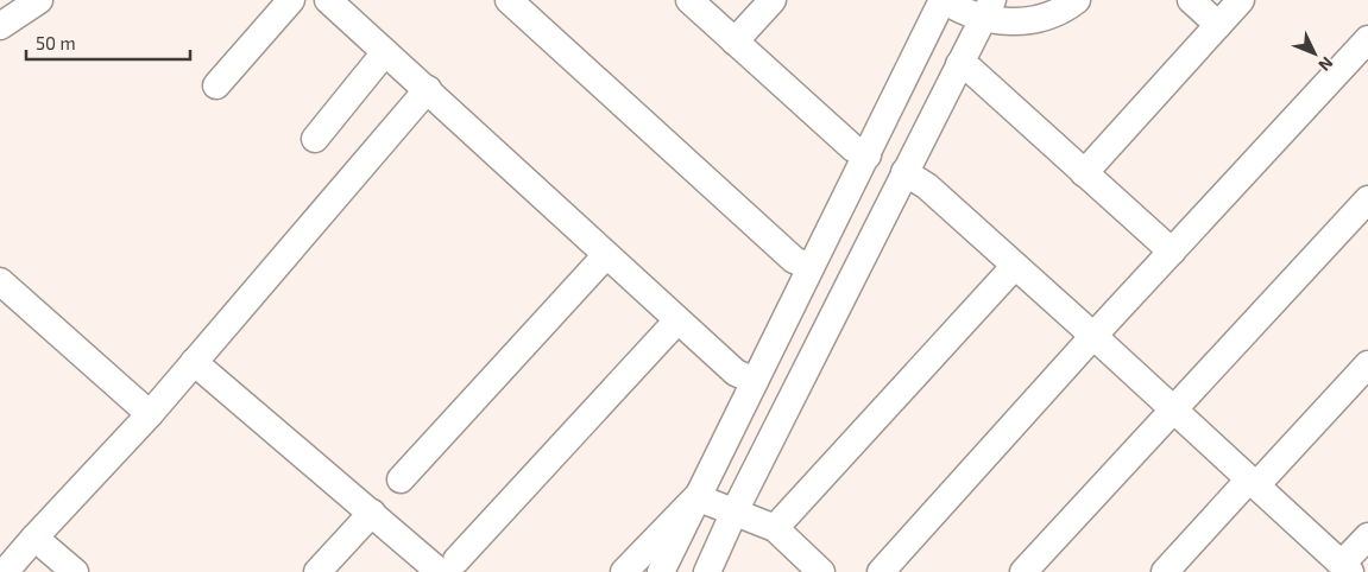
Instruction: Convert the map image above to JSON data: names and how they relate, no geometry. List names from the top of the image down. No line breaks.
{"scale_bar":"50 m","north":"bottom right"}
